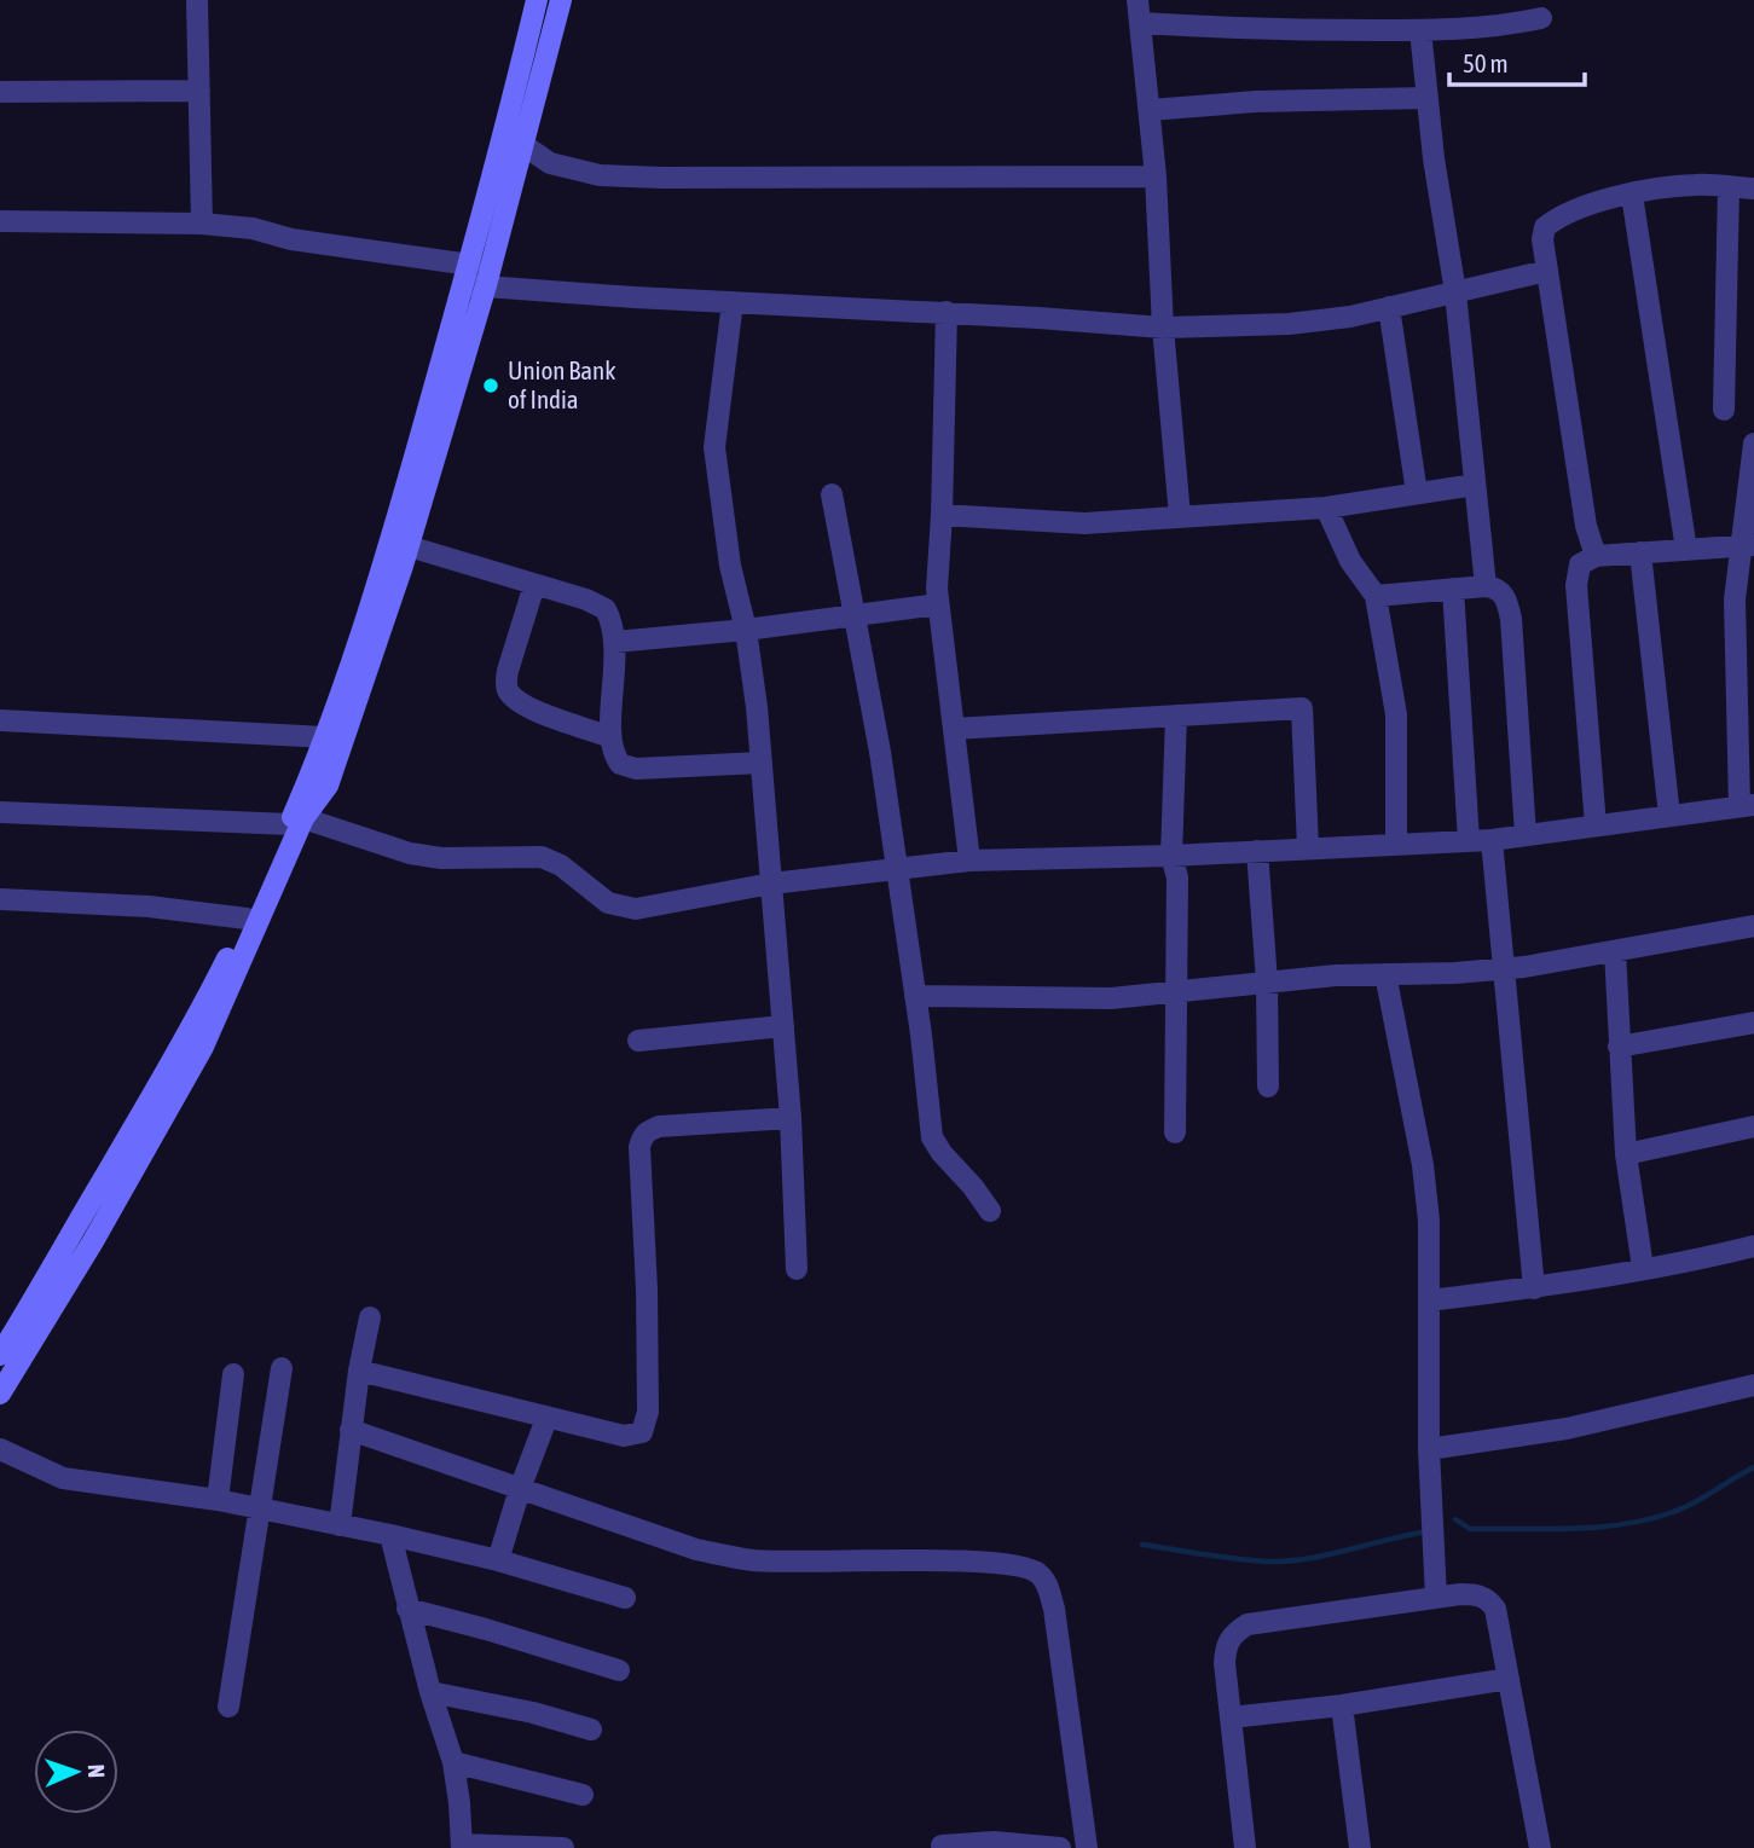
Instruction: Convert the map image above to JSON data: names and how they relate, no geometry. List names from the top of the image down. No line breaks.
{"places":["Union Bank of India"],"scale_bar":"50 m","north":"right"}
